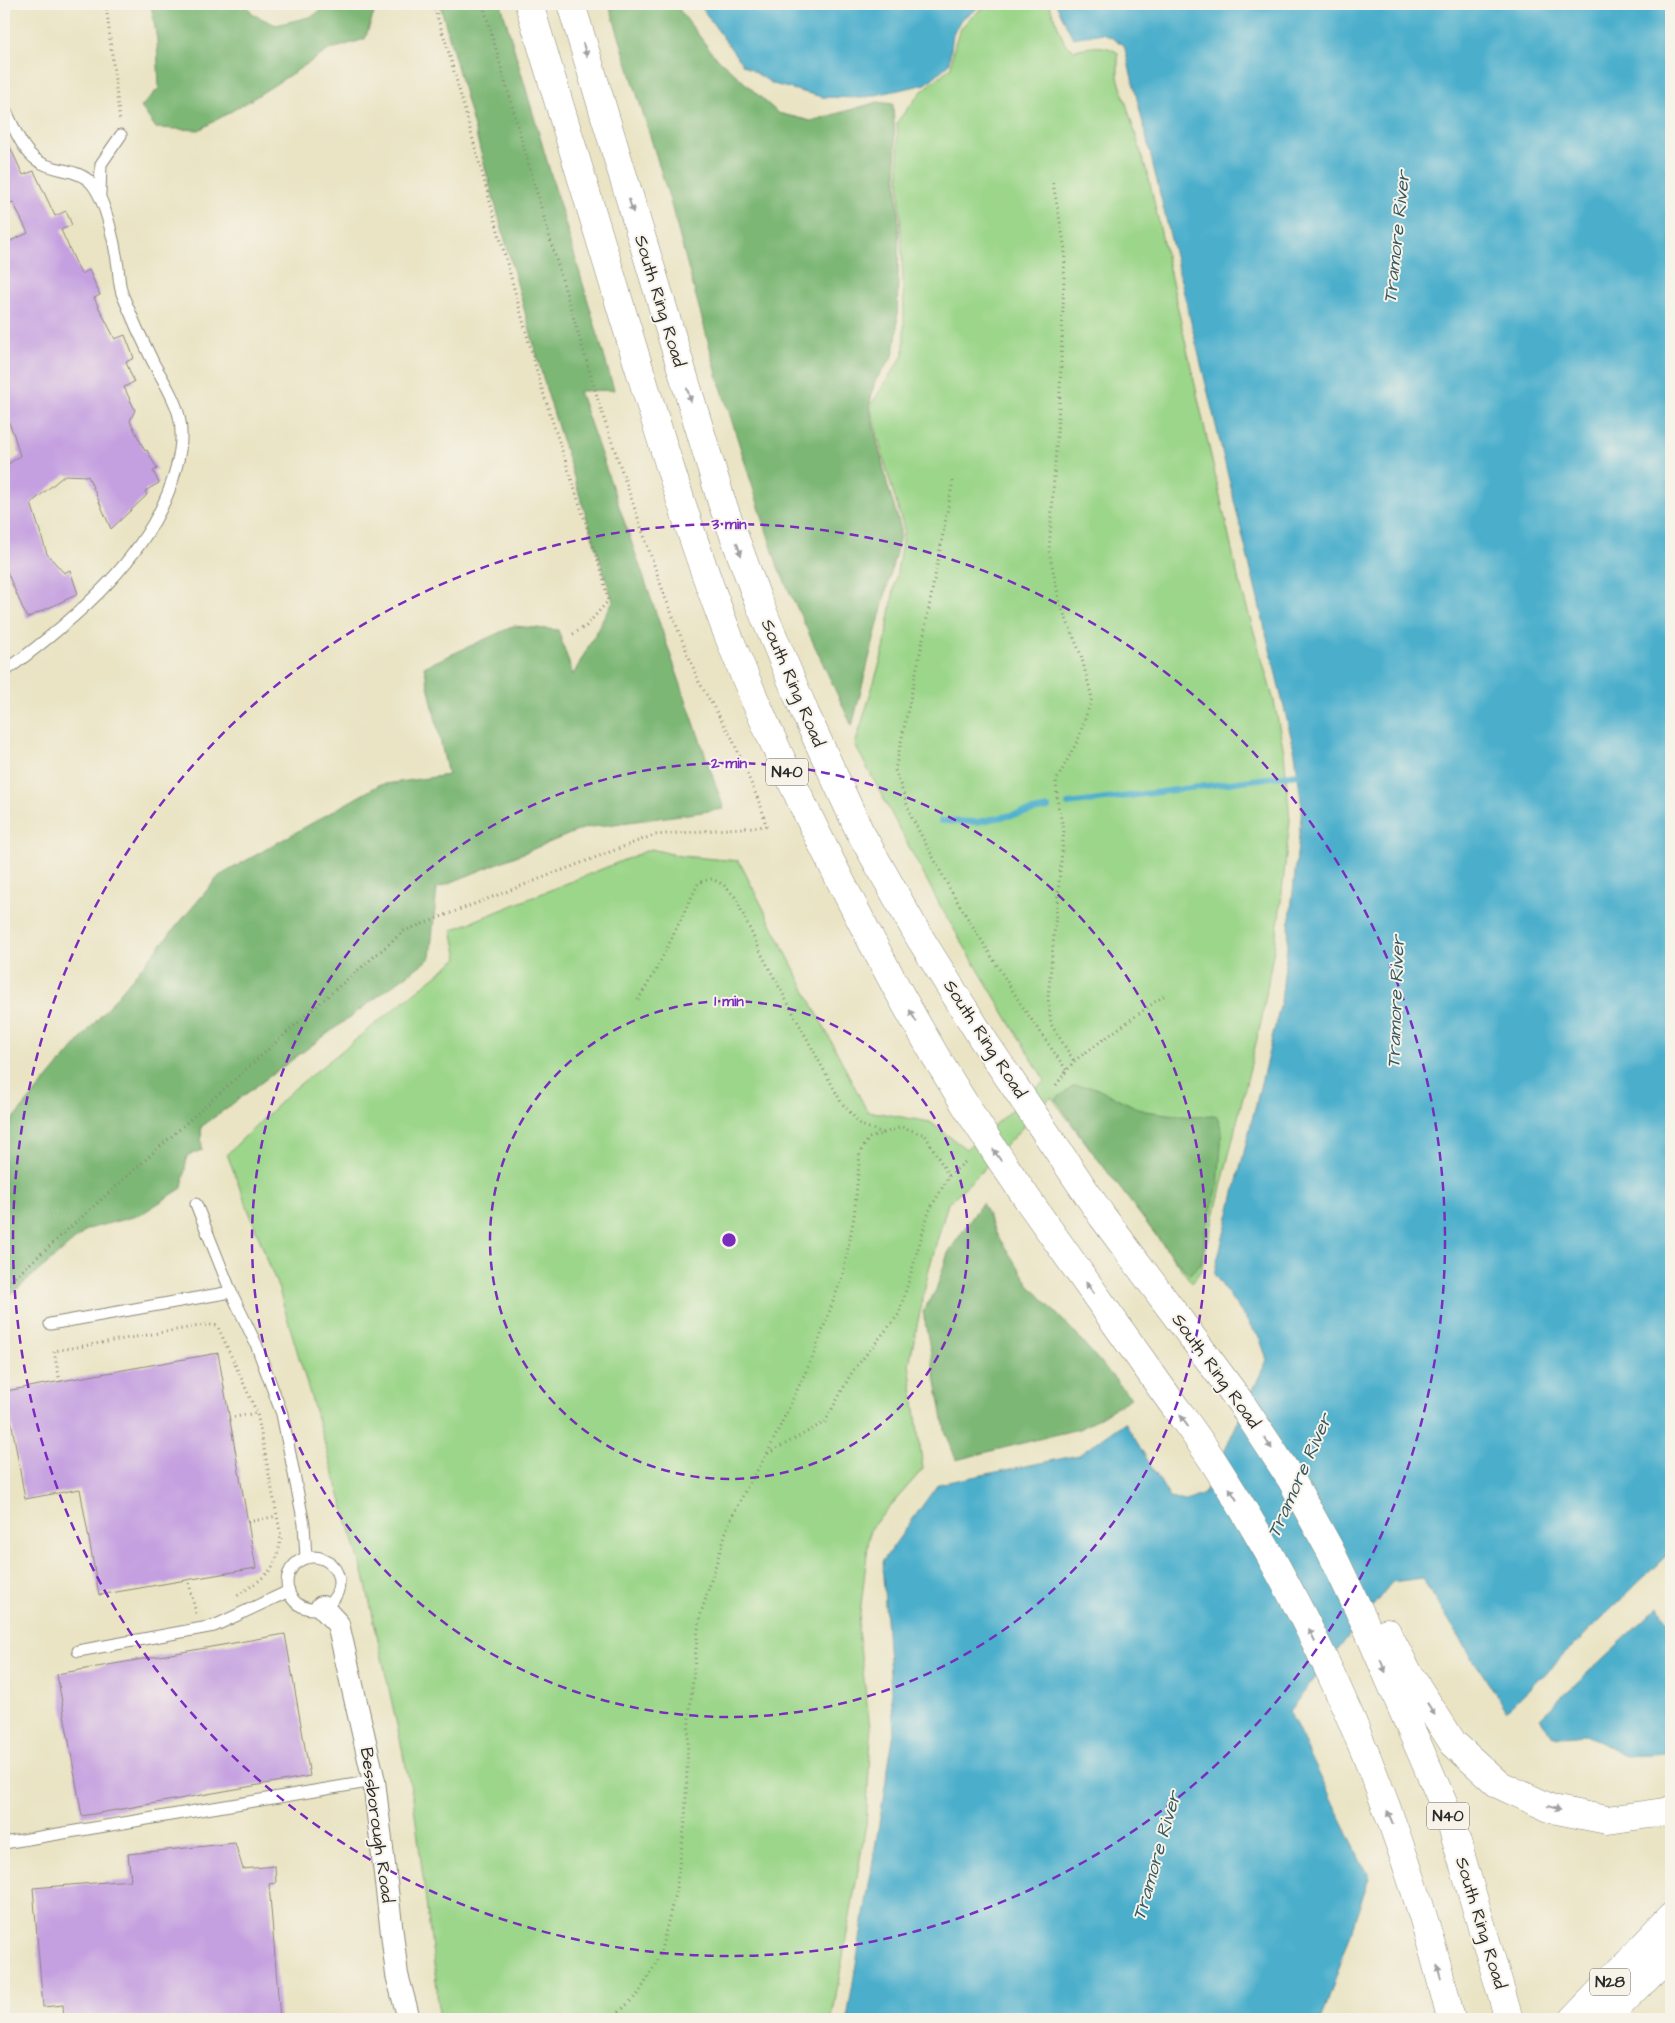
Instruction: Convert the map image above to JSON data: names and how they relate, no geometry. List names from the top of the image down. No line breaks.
{"streets":{"highway":["South Ring Road","N40","N28"],"street":["Bessborough Road"]},"water":["Tramore River"],"rings":["3 min","2 min","1 min"]}
